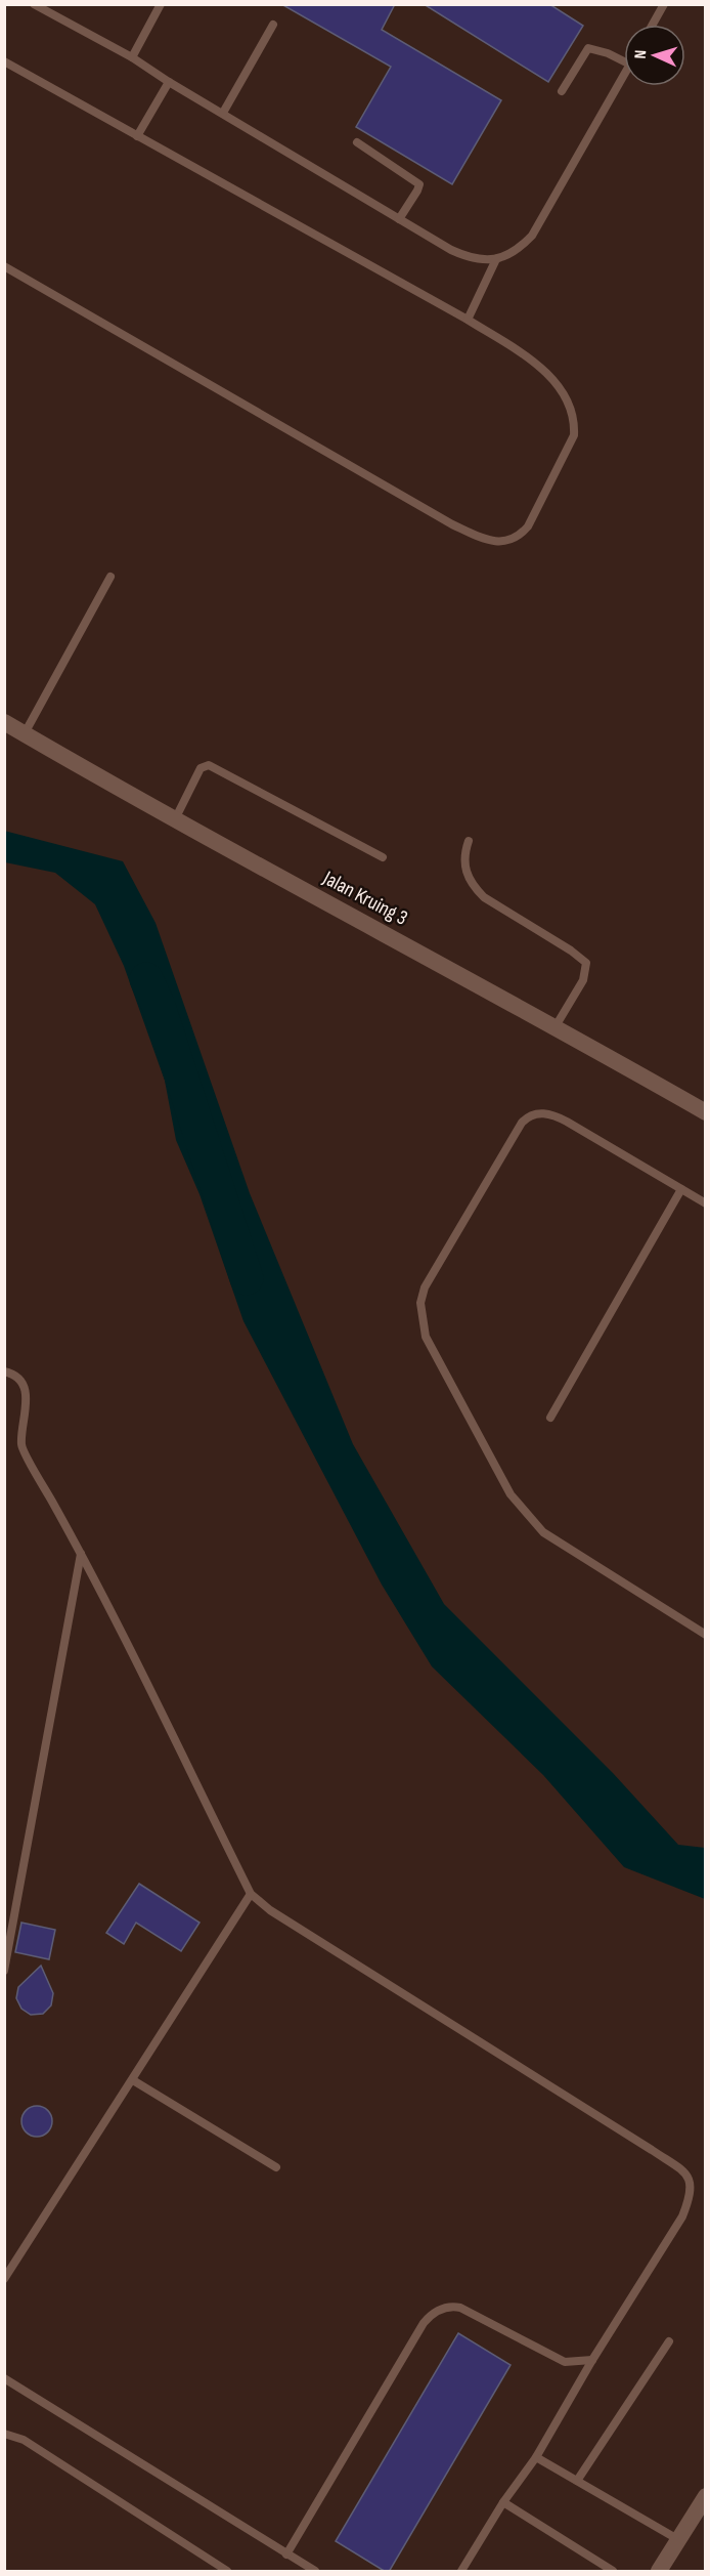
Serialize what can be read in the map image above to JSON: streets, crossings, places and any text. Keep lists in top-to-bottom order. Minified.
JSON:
{"streets":{"street":["Jalan Kruing 3"]},"north":"left"}
